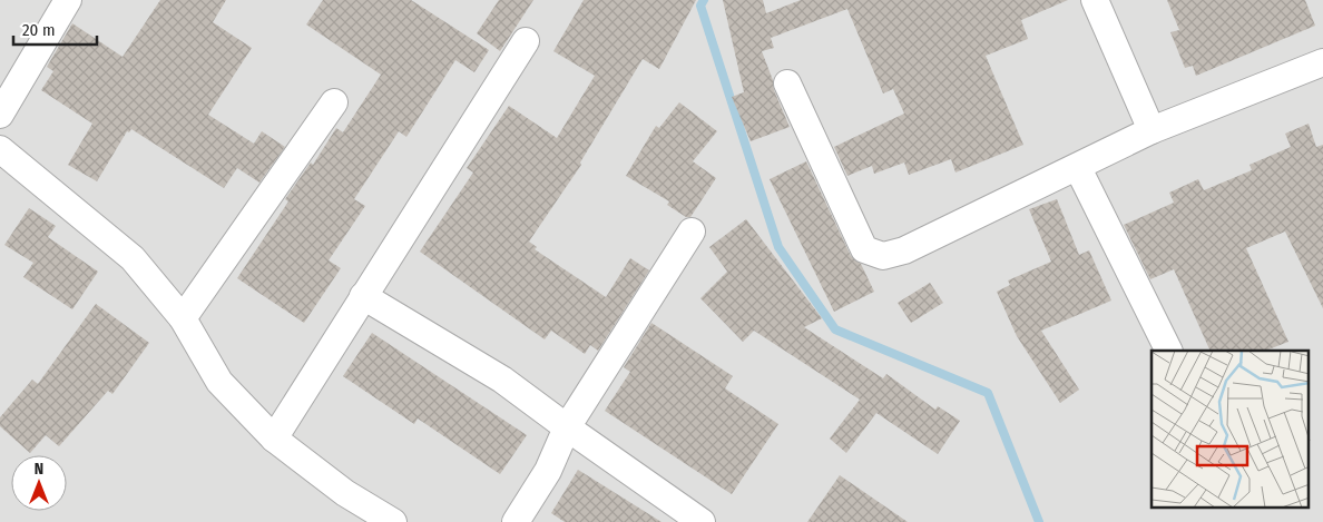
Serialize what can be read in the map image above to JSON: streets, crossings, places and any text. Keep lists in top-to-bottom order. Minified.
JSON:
{"scale_bar":"20 m","north":"top"}
